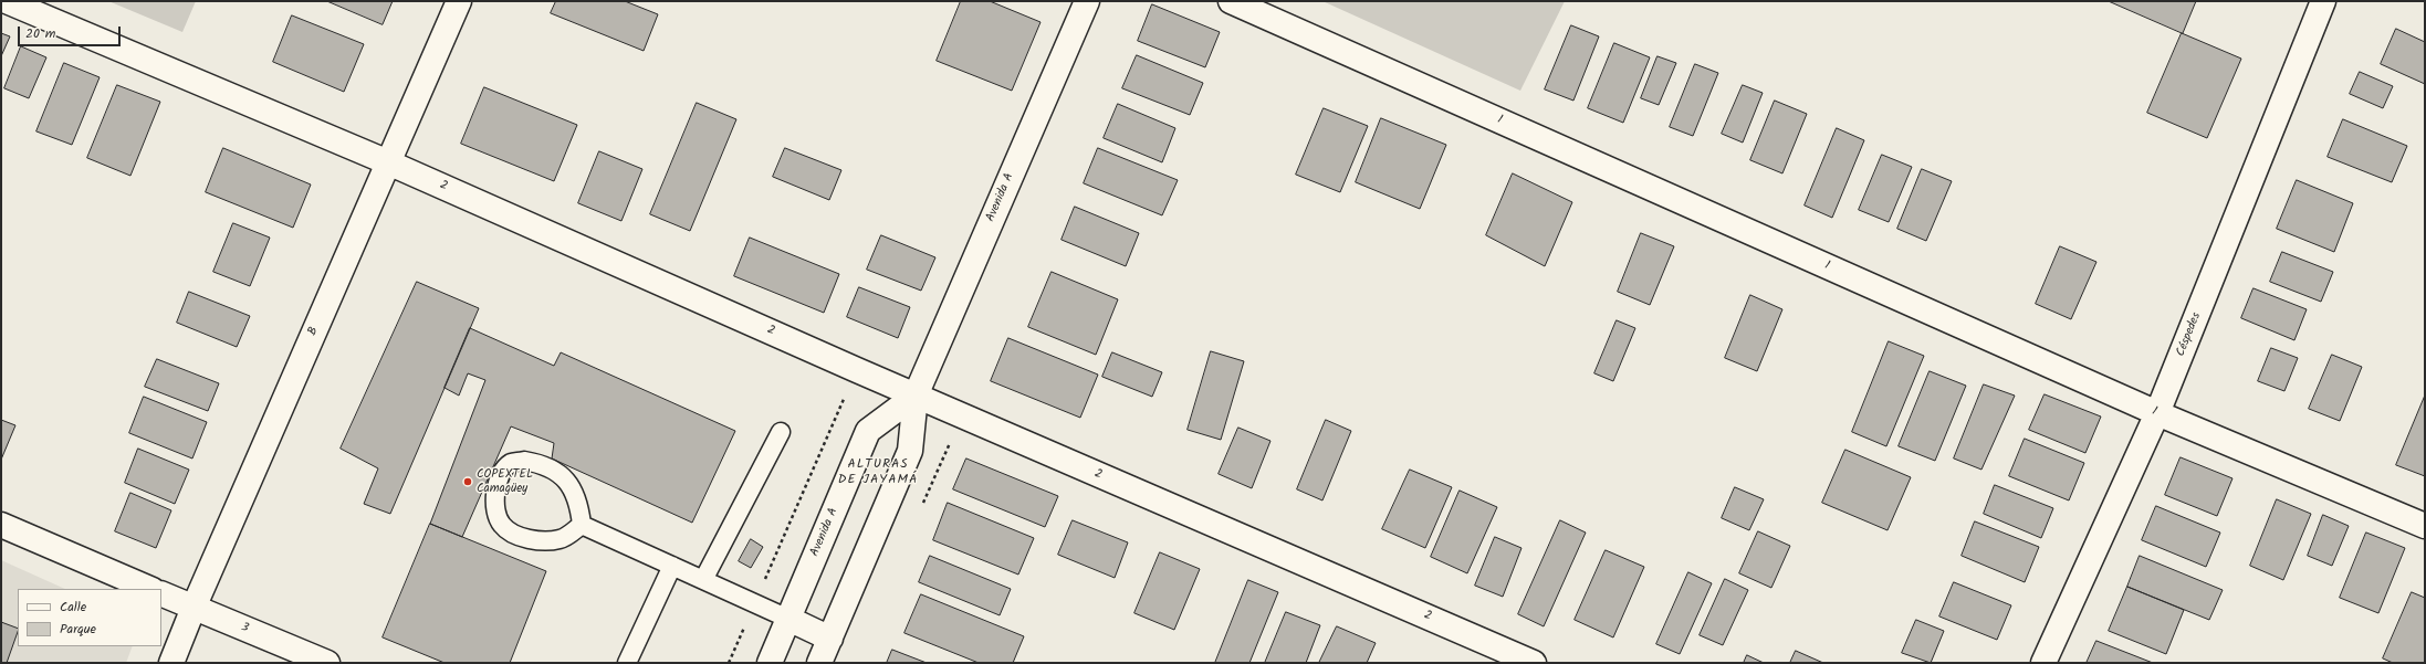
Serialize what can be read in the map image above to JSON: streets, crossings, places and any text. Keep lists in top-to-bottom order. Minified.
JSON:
{"streets":{"street":["1","2","Avenida A","B","Céspedes","3"]},"crossings":[["1","Céspedes"],["2","Avenida A"],["2","B"],["B","3"]],"districts":["ALTURAS DE JAYAMÁ"],"places":["COPEXTEL Camagüey"],"legend":["Calle","Parque"],"scale_bar":"20 m"}
